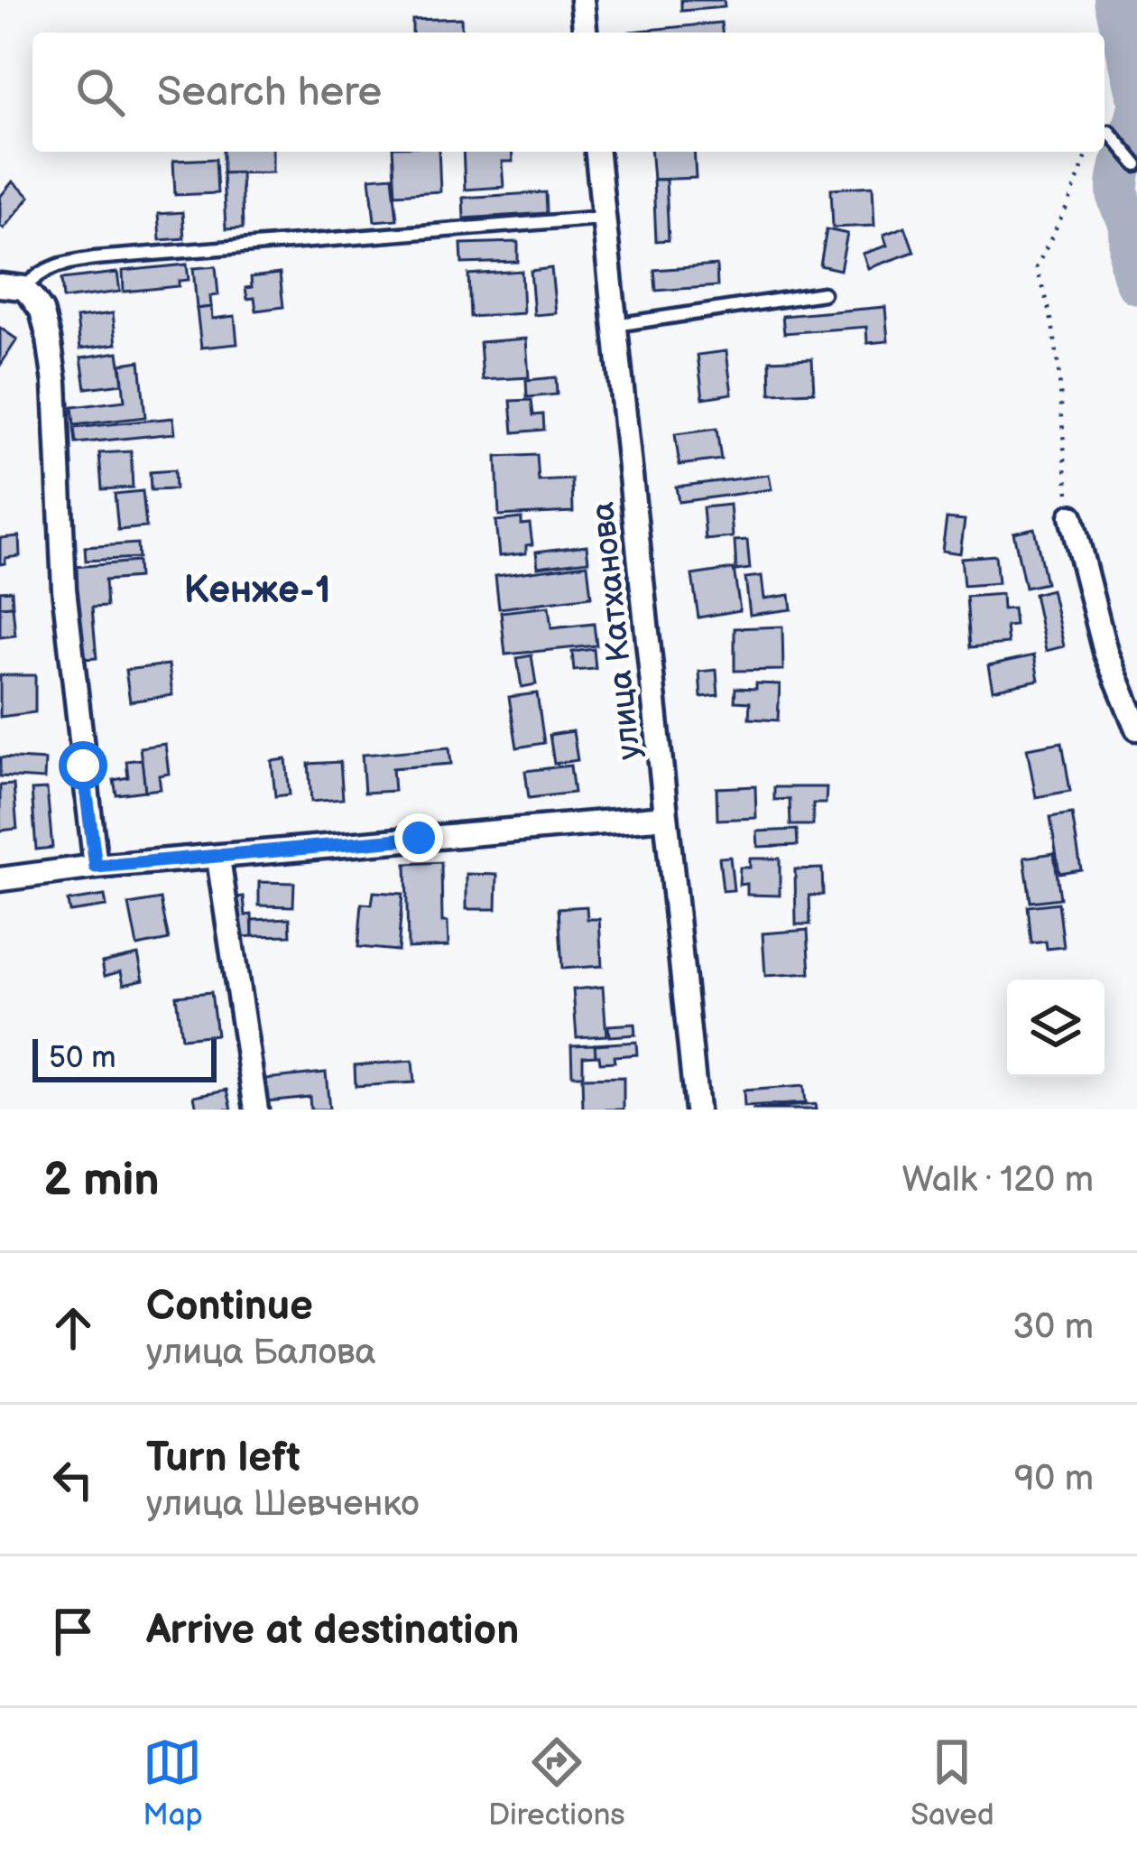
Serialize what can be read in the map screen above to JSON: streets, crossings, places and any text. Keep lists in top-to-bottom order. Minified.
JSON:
{"streets":{"street":["улица Катханова"]},"districts":["Кенже-1"],"scale_bar":"50 m","page":{"search":"Search here","scale":"50 m","heading":["2 min","Walk · 120 m"],"list":[["Continue","улица Балова","30 m"],["Turn left","улица Шевченко","90 m"],"Arrive at destination"],"nav":["Map","Directions","Saved"]}}
